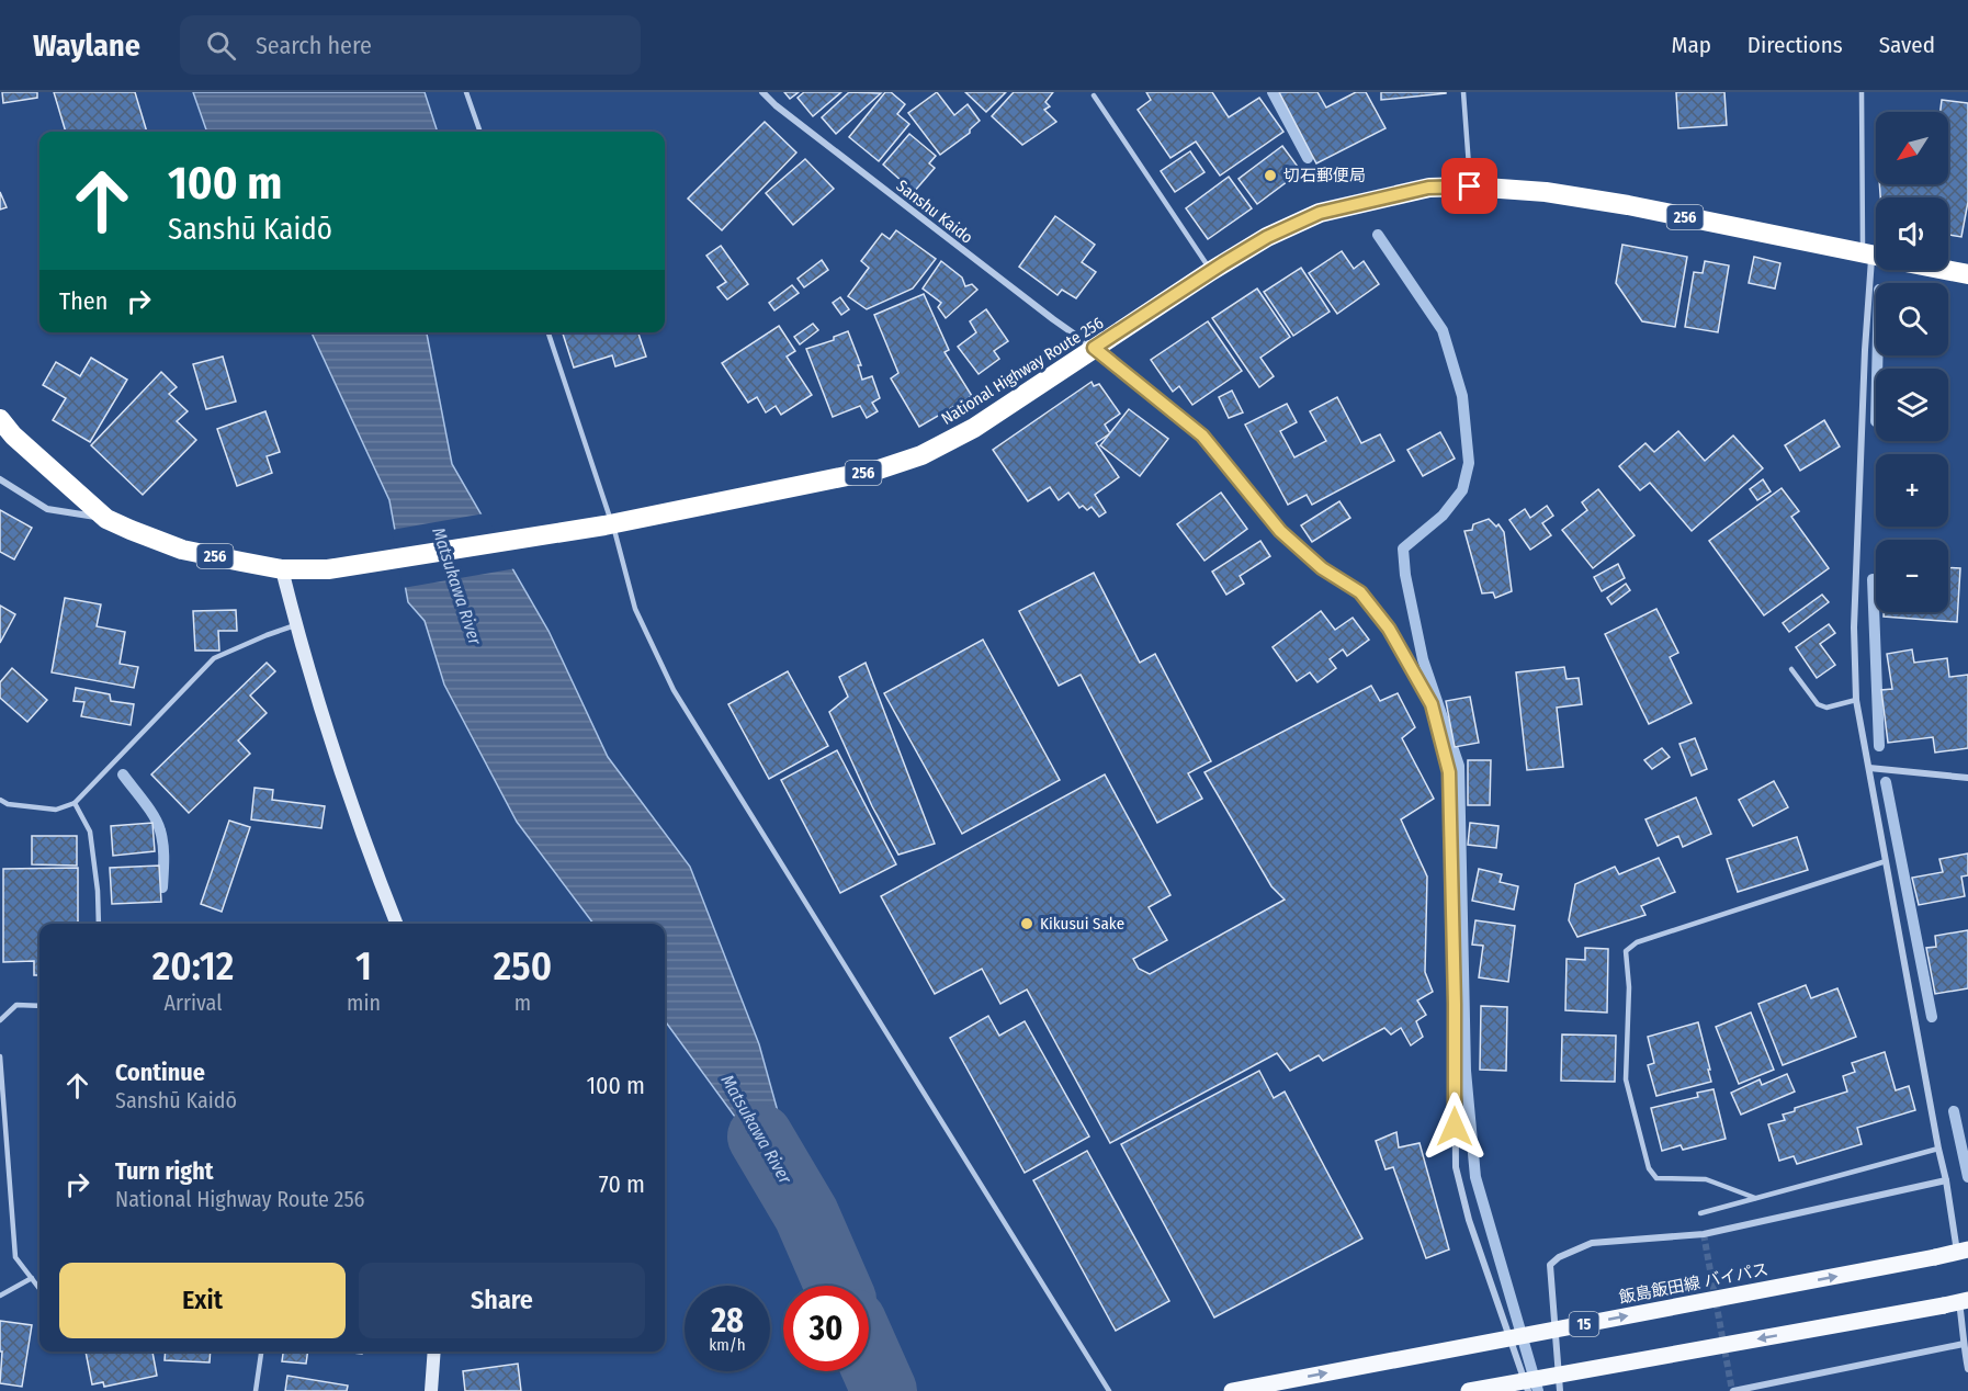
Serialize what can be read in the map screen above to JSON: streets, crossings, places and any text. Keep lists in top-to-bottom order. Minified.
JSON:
{"streets":{"highway":["256","National Highway Route 256"],"main road":["飯島飯田線 バイパス","15"],"street":["Sanshu Kaido"]},"crossings":[["Sanshu Kaido","National Highway Route 256"]],"water":["Matsukawa River"],"places":["切石郵便局","Kikusui Sake"],"north":"bottom left","page":{"header":"Waylane","search":"Search here","nav":["Map","Directions","Saved"],"map_buttons":["+","−"],"turn":["100 m","Sanshū Kaidō"],"then":"Then","eta":["20:12","Arrival","1","min","250","m"],"list":[{"name":"Continue","note":"Sanshū Kaidō","value":"100 m"},{"name":"Turn right","note":"National Highway Route 256","value":"70 m"}],"buttons":["Exit","Share"],"speed":"28 km/h","limit":"30"}}
